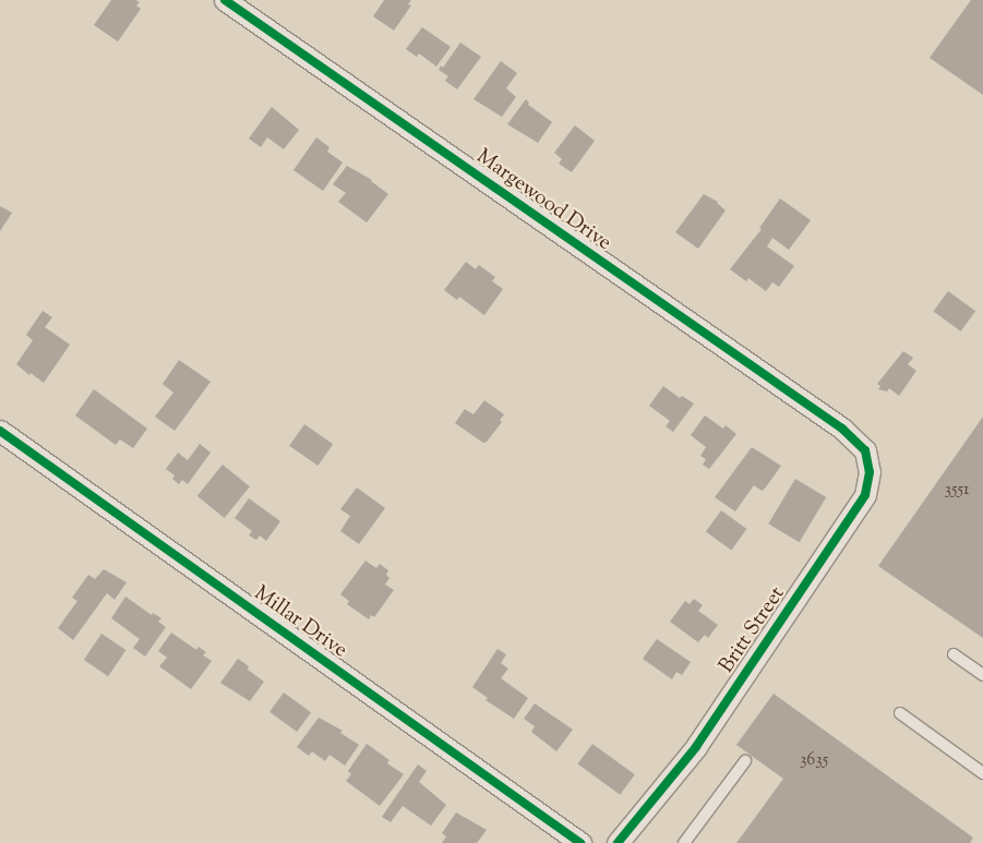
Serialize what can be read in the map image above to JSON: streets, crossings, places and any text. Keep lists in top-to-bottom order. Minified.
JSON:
{"streets":{"street":["Margewood Drive","Millar Drive","Britt Street"]},"crossings":[["Margewood Drive","Britt Street"]],"house_numbers":["3551","3635"]}
